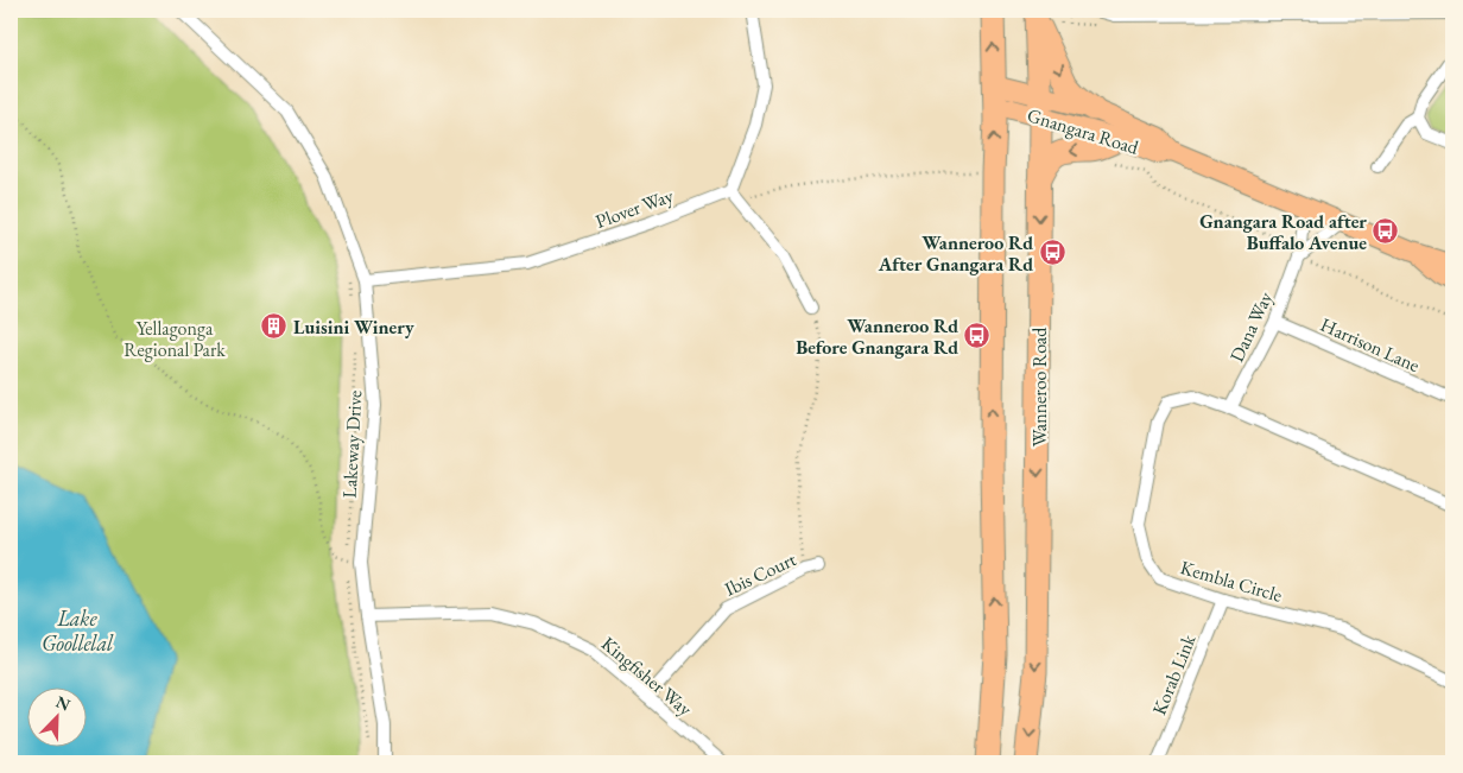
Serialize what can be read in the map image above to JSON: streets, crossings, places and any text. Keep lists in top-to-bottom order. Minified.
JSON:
{"streets":{"highway":["Wanneroo Road"],"main road":["Gnangara Road"],"street":["Plover Way","Dana Way","Harrison Lane","Lakeway Drive","Ibis Court","Kembla Circle","Korab Link","Kingfisher Way"]},"crossings":[["Gnangara Road","Dana Way"],["Gnangara Road","Wanneroo Road"],["Plover Way","Lakeway Drive"],["Dana Way","Harrison Lane"],["Dana Way","Kembla Circle"],["Lakeway Drive","Kingfisher Way"],["Ibis Court","Kingfisher Way"],["Kembla Circle","Korab Link"]],"water":["Lake Goollelal"],"parks":["Yellagonga Regional Park"],"places":{"bus stop":["Gnangara Road after Buffalo Avenue","Wanneroo Rd After Gnangara Rd","Wanneroo Rd Before Gnangara Rd"],"building":["Luisini Winery"]},"north":"top right"}
